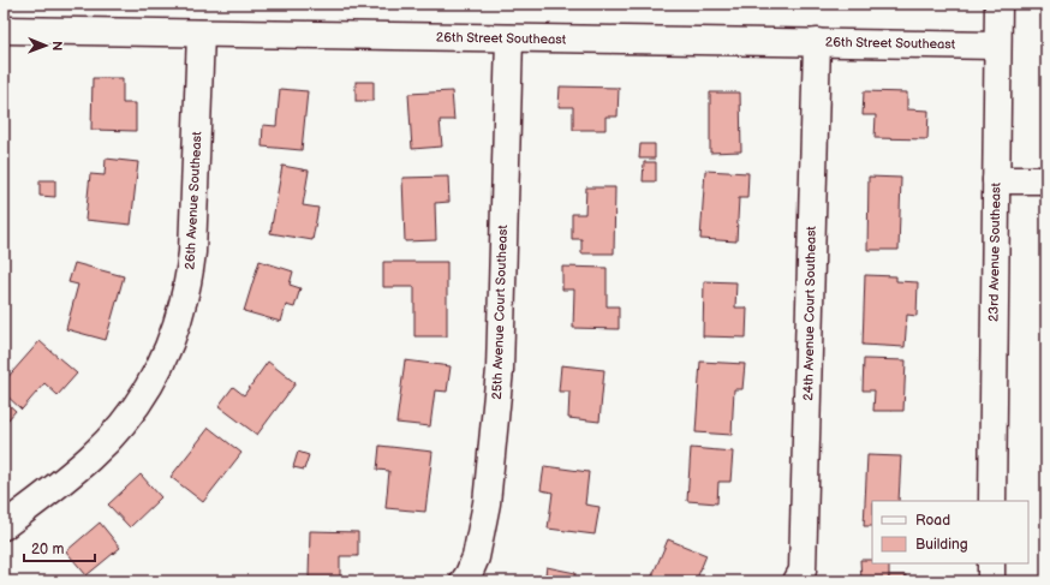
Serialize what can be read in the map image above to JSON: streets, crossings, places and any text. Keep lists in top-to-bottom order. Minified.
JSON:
{"streets":{"street":["26th Street Southeast","26th Avenue Southeast","23rd Avenue Southeast","25th Avenue Court Southeast","24th Avenue Court Southeast"]},"crossings":[["26th Street Southeast","26th Avenue Southeast"],["26th Street Southeast","23rd Avenue Southeast"],["26th Street Southeast","25th Avenue Court Southeast"],["26th Street Southeast","24th Avenue Court Southeast"]],"legend":["Road","Building"],"scale_bar":"20 m","north":"right"}
